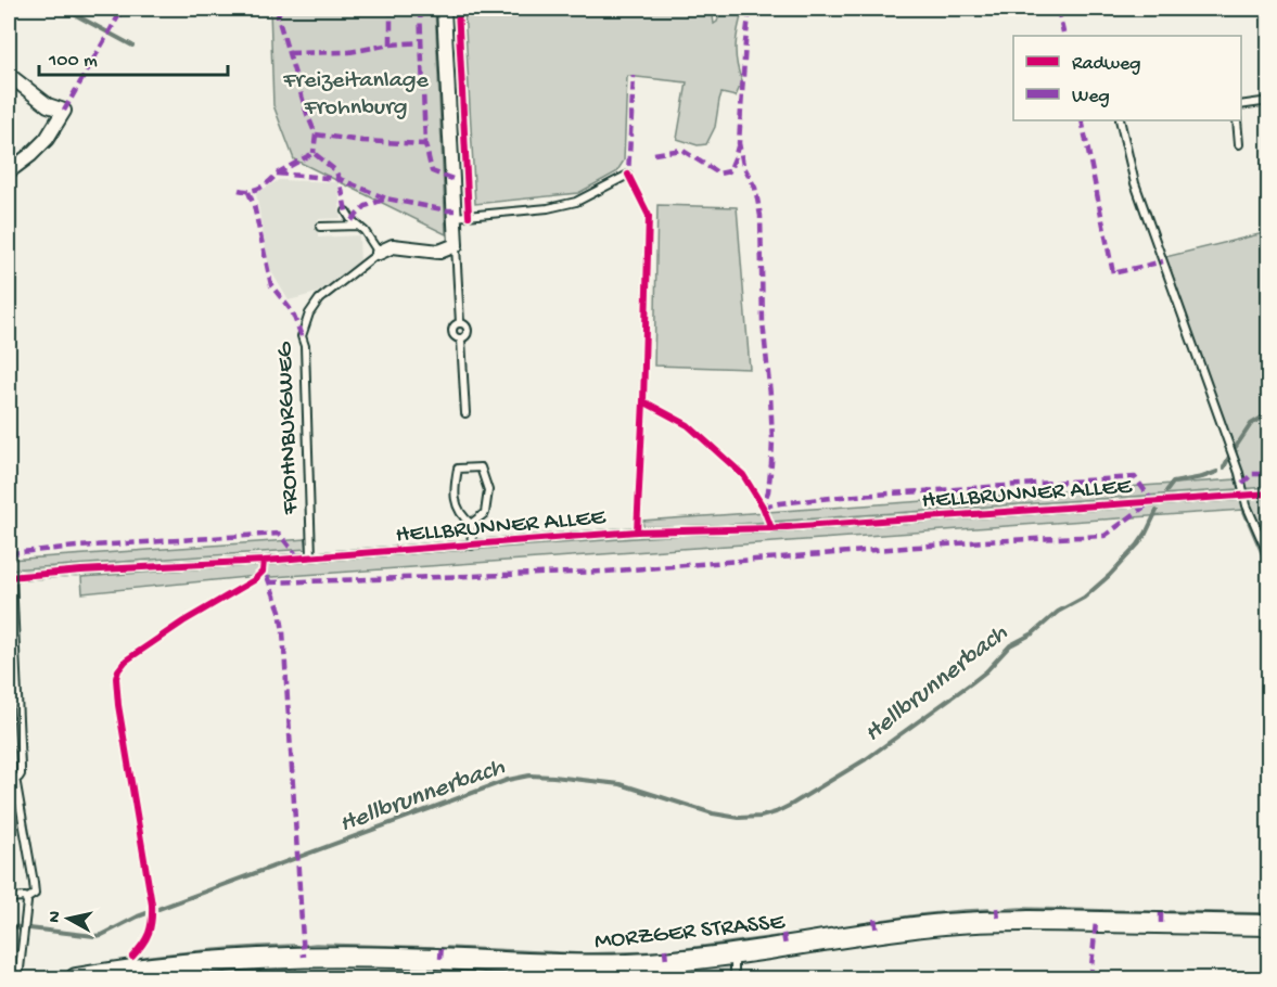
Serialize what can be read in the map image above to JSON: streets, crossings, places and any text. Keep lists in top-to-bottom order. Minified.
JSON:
{"streets":{"street":["FROHNBURGWEG","MORZGER STRASSE"],"lane":["HELLBRUNNER ALLEE"]},"crossings":[["FROHNBURGWEG","HELLBRUNNER ALLEE"]],"water":["Hellbrunnerbach"],"parks":["Freizeitanlage Frohnburg"],"legend":["Radweg","Weg"],"scale_bar":"100 m","north":"left"}
